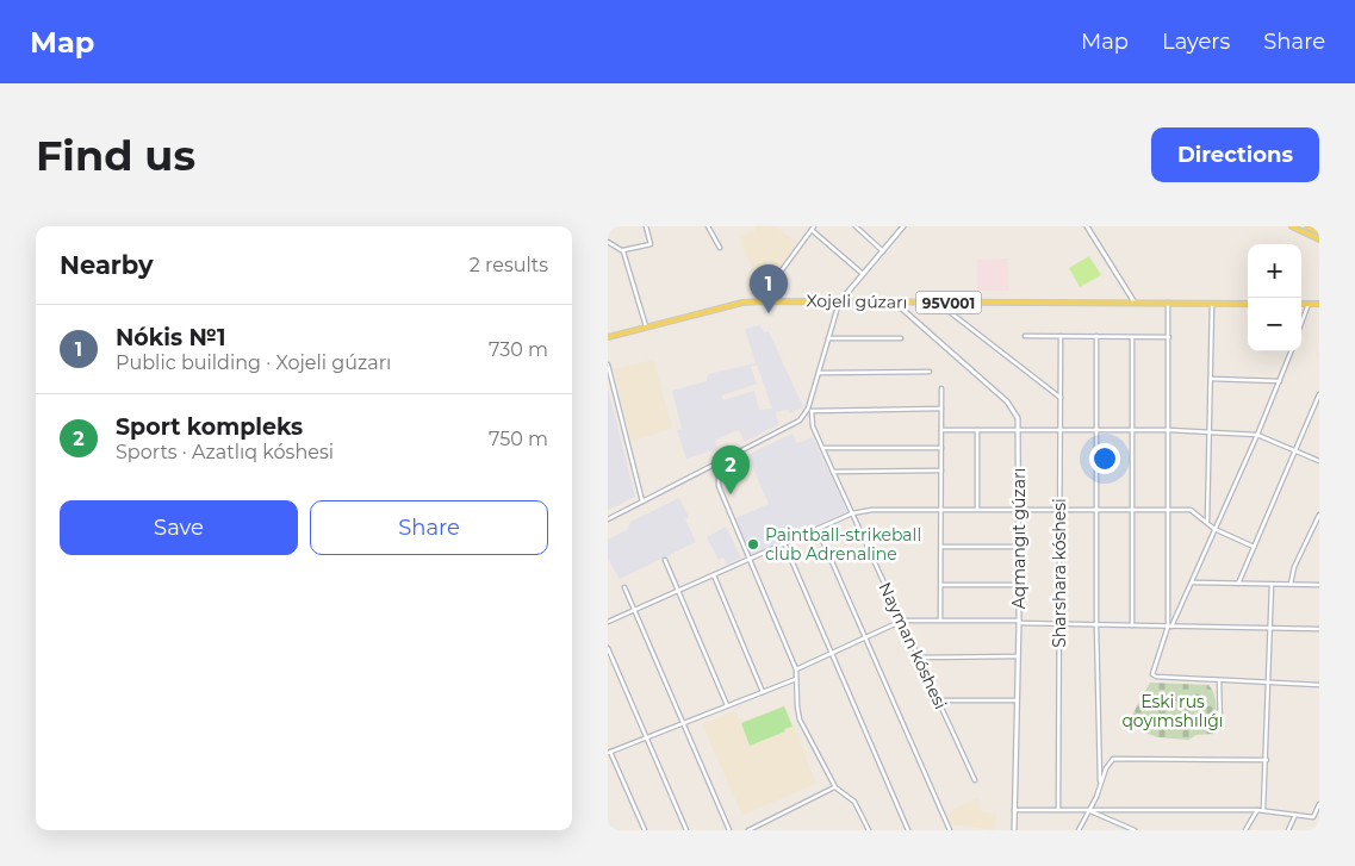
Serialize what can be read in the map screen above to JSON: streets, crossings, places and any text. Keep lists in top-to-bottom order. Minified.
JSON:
{"streets":{"main road":["Xojeli gúzarı","95V001"],"street":["Aqmangıt gúzarı","Sharshara kóshesi","Nayman kóshesi"]},"crossings":[["Xojeli gúzarı","Aqmangıt gúzarı"]],"parks":["Eski rus qoyımshılıǵı"],"places":["Paintball-strikeball club Adrenaline"],"page":{"header":"Map","nav":["Map","Layers","Share"],"buttons":["Directions",["Save","Share"]],"title":"Find us","heading":["Nearby","2 results"],"map_buttons":["+","−"],"pins":["1","2"],"list":[{"mark":"1","name":"Nókis №1","note":"Public building · Xojeli gúzarı","value":"730 m"},{"mark":"2","name":"Sport kompleks","note":"Sports · Azatlıq kóshesi","value":"750 m"}]}}
